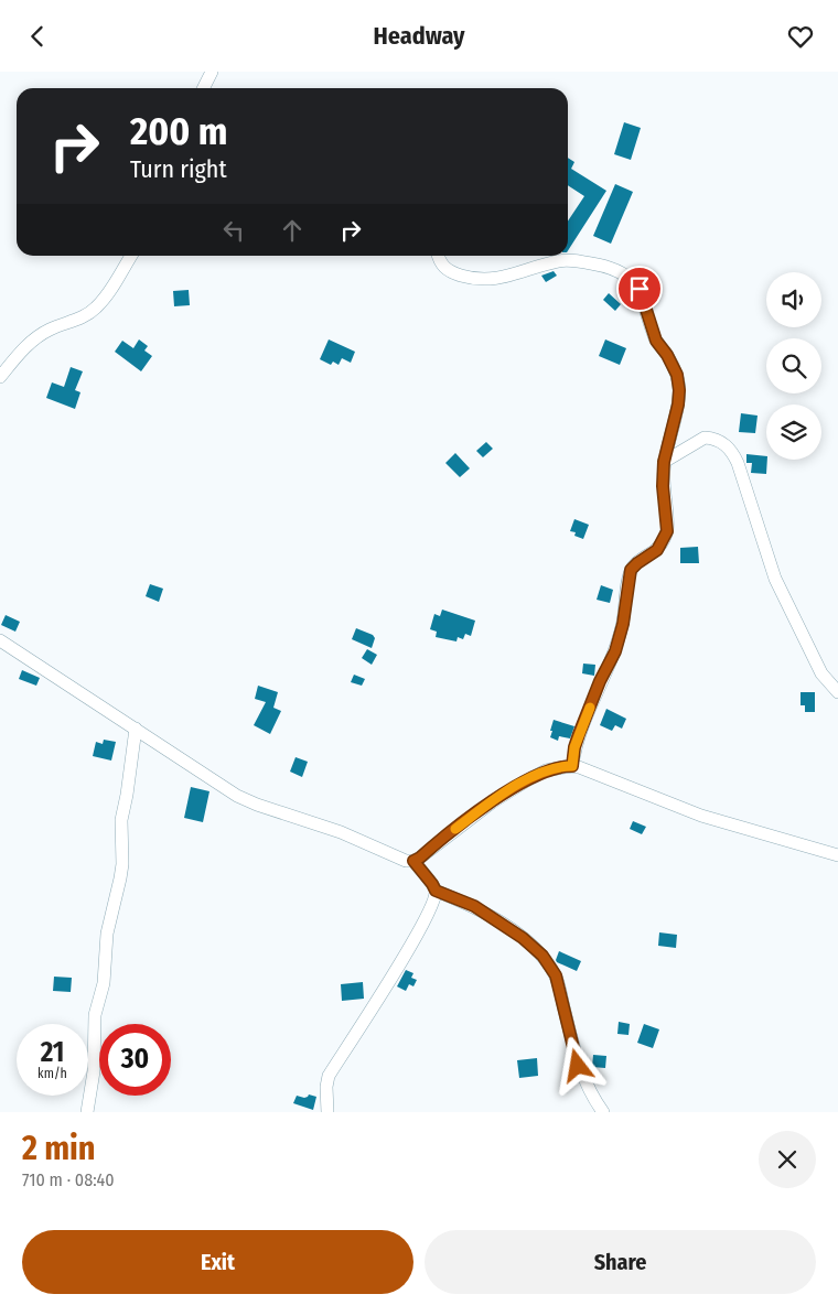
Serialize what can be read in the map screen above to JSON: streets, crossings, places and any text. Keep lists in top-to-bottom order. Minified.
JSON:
{"page":{"header":"Headway","turn":["200 m","Turn right"],"speed":"21 km/h","limit":"30","heading":["2 min","710 m · 08:40"],"buttons":["Exit","Share"]}}
